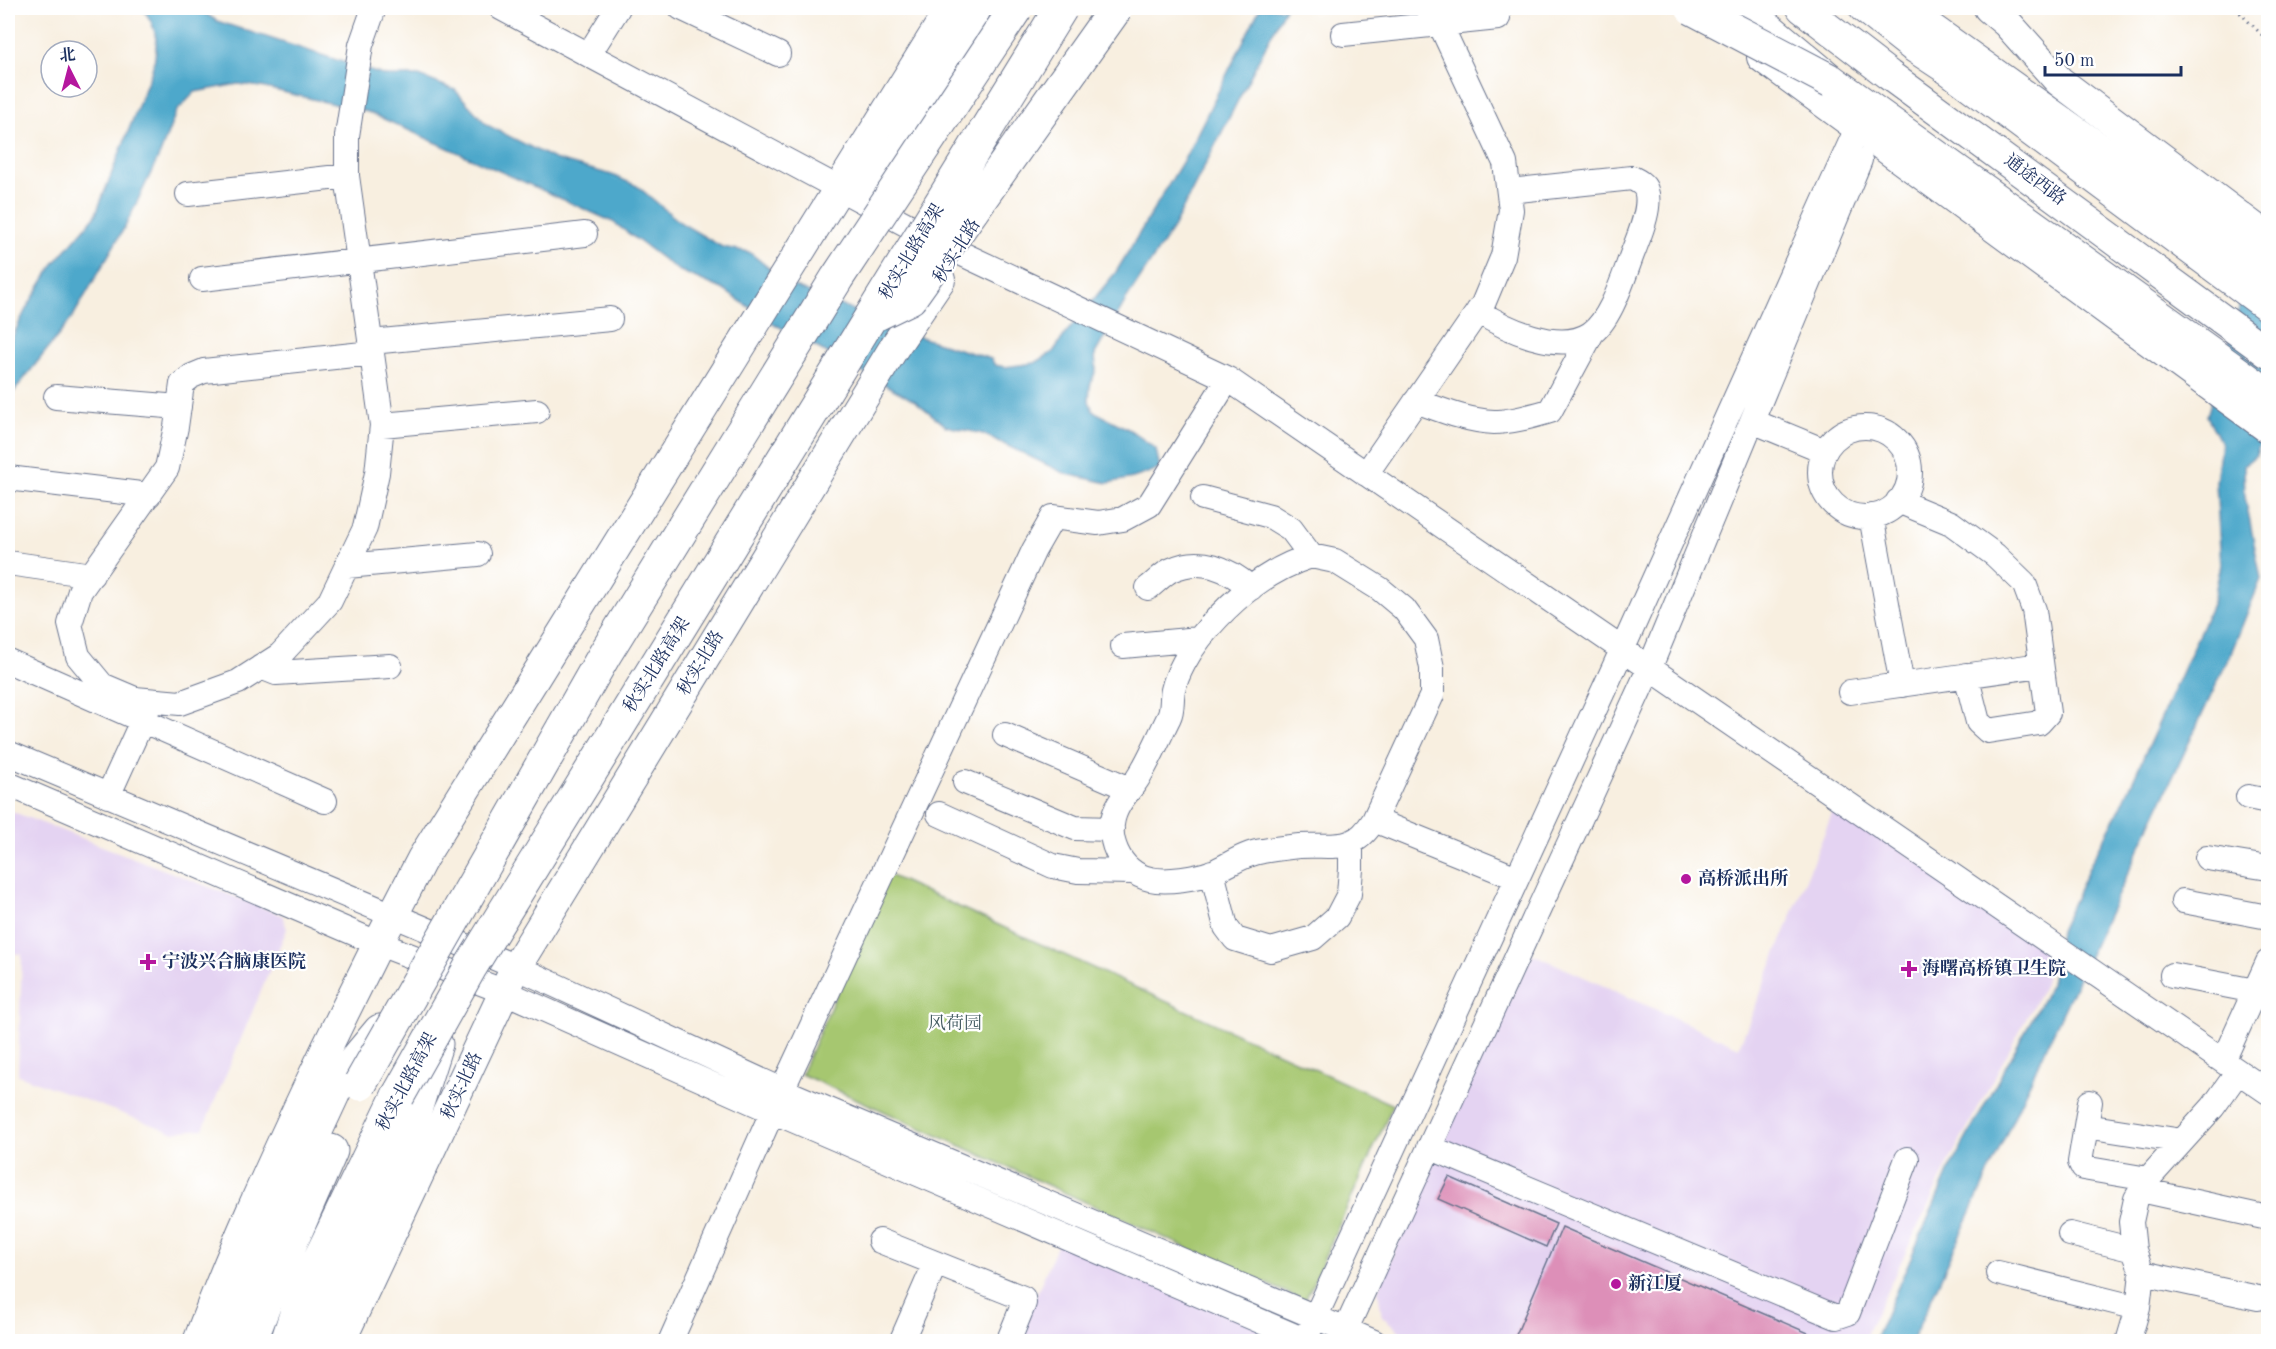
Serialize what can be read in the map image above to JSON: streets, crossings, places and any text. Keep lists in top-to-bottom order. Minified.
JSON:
{"streets":{"highway":["秋实北路高架"],"main road":["通途西路","秋实北路"]},"parks":["风荷园"],"places":{"other":["高桥派出所","新江厦"],"health":["宁波兴合脑康医院","海曙高桥镇卫生院"]},"scale_bar":"50 m","north":"top"}
